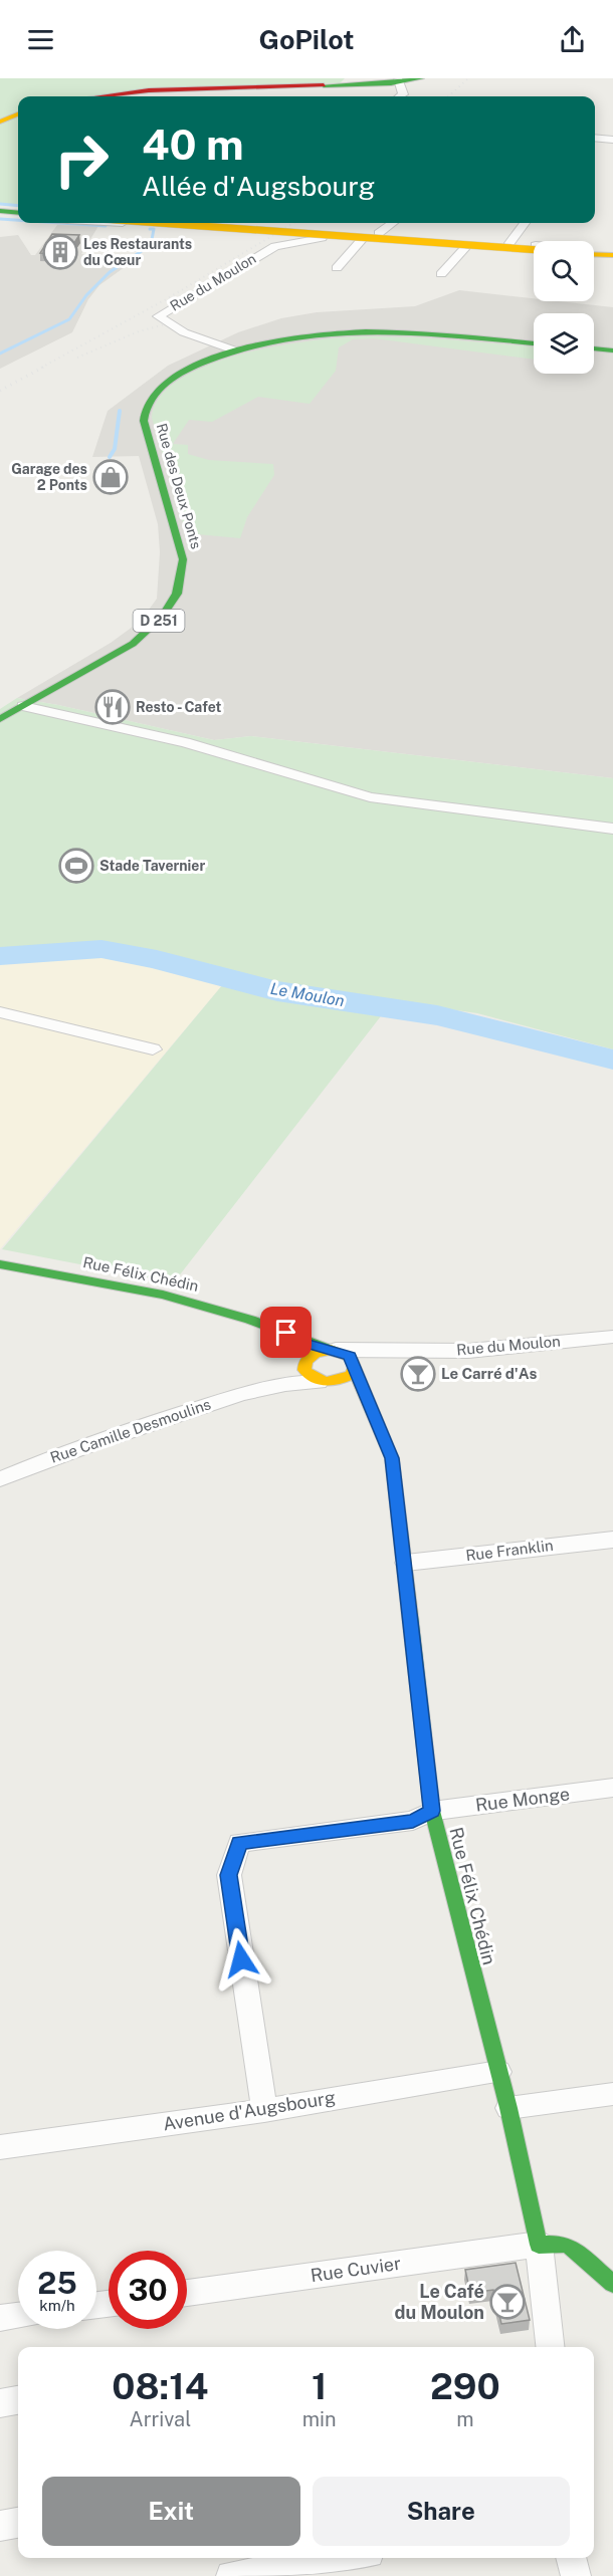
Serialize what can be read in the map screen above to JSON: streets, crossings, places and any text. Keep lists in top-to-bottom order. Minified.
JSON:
{"streets":{"main road":["Rue des Deux Ponts","D 251","Rue Félix Chédin"],"street":["Rue du Moulon","Rue Camille Desmoulins","Rue Franklin","Rue Monge","Avenue d'Augsbourg","Rue Cuvier"]},"crossings":[["Rue du Moulon","Rue des Deux Ponts"],["Rue du Moulon","Rue Félix Chédin"],["Rue du Moulon","Rue Camille Desmoulins"],["Rue Félix Chédin","Rue Camille Desmoulins"],["Rue Félix Chédin","Rue Franklin"],["Rue Félix Chédin","Rue Monge"],["Rue Félix Chédin","Avenue d'Augsbourg"],["Rue Félix Chédin","Rue Cuvier"],["Rue Monge","Avenue d'Augsbourg"]],"water":["Le Moulon"],"places":{"building":["Les Restaurants du Cœur"],"shop":["Garage des 2 Ponts"],"restaurant":["Resto - Cafet"],"sports":["Stade Tavernier"],"bar":["Le Carré d'As","Le Café du Moulon"]},"page":{"header":"GoPilot","turn":["40 m","Allée d'Augsbourg"],"speed":"25 km/h","limit":"30","eta":["08:14","Arrival","1","min","290","m"],"buttons":["Exit","Share"]}}
